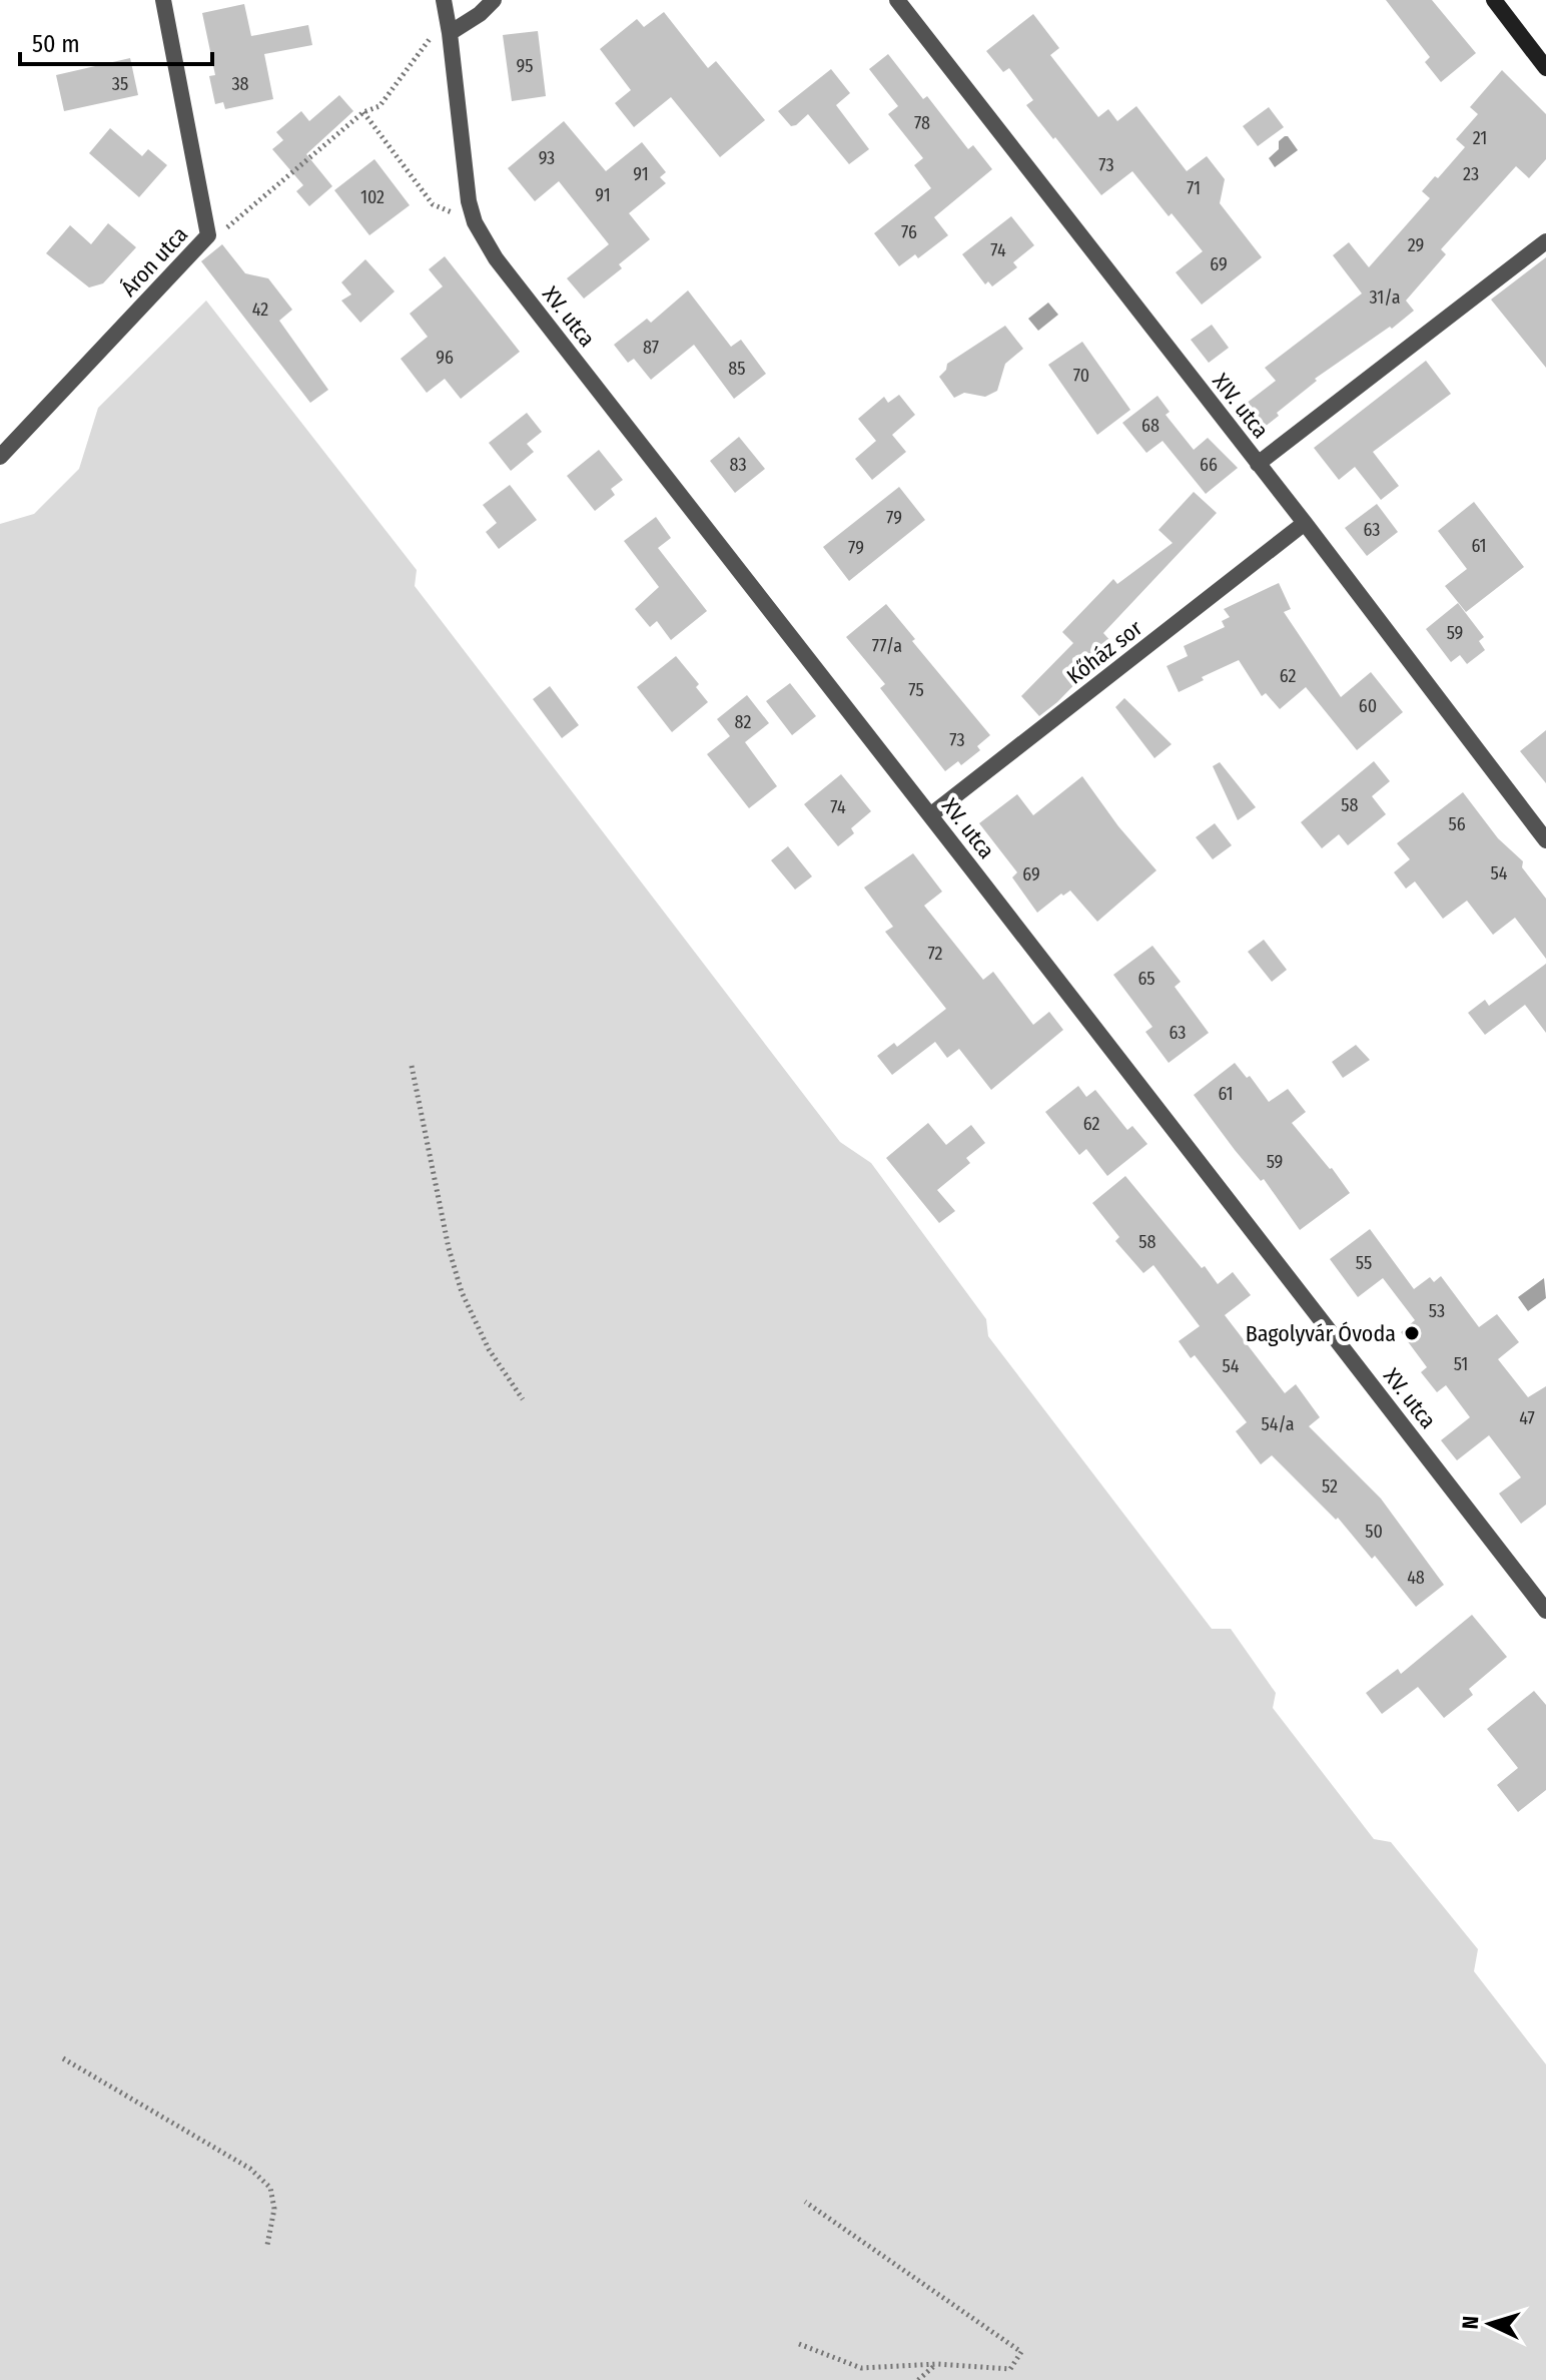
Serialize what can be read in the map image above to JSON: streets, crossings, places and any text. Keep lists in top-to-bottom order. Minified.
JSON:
{"streets":{"street":["Áron utca","XV. utca","XIV. utca","Kőház sor"]},"crossings":[["XV. utca","Kőház sor"],["XIV. utca","Kőház sor"]],"places":["Bagolyvár Óvoda"],"house_numbers":["95","35","38","78","21","93","73","91","23","71","91","102","76","29","74","69","31/a","42","87","96","85","70","68","83","66","79","63","61","79","59","77/a","62","75","60","82","73","58","74","56","54","69","72","65","63","61","62","59","58","55","53","51","54","47","54/a","52","50","48"],"scale_bar":"50 m","north":"left"}
